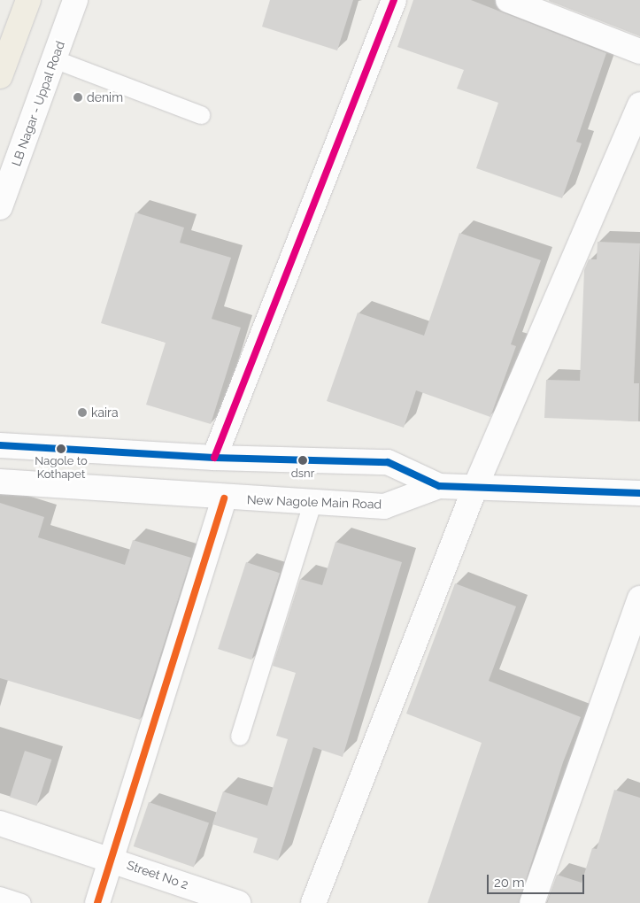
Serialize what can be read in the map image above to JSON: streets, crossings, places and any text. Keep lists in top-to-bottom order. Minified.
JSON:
{"streets":{"street":["LB Nagar - Uppal Road","New Nagole Main Road","Street No 2"]},"places":["denim","kaira","Nagole to Kothapet","dsnr"],"scale_bar":"20 m"}
